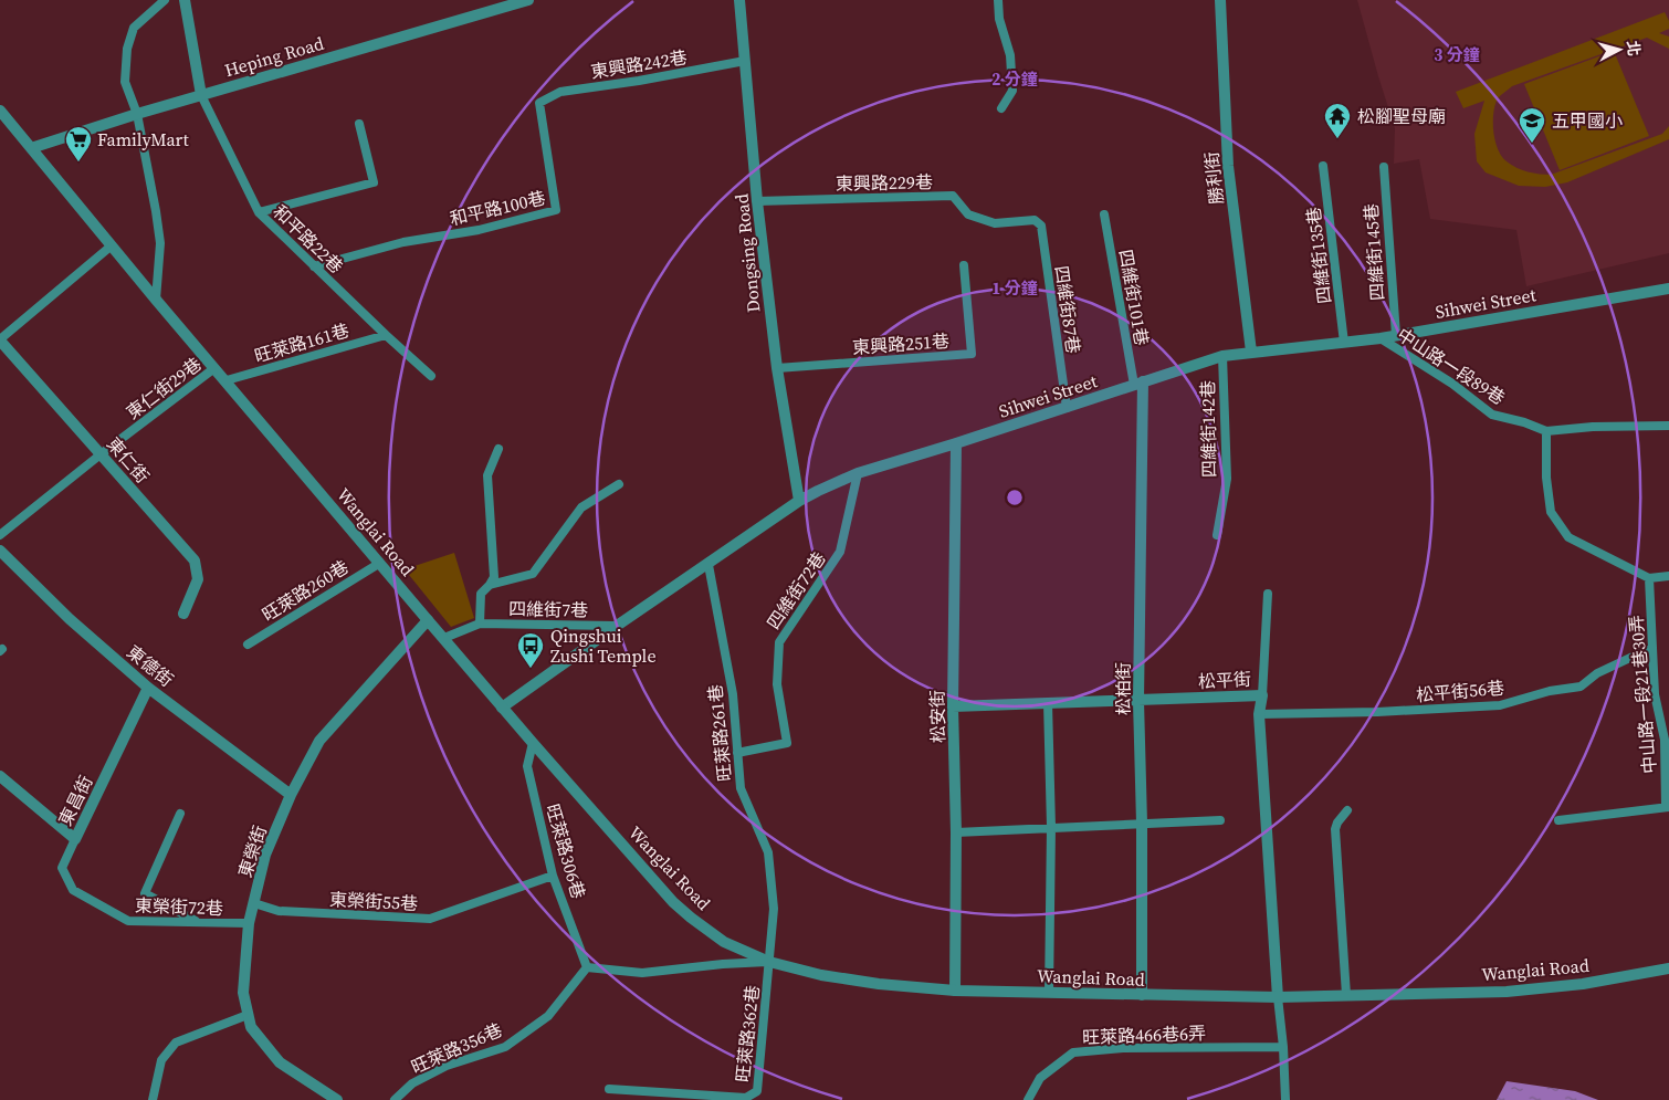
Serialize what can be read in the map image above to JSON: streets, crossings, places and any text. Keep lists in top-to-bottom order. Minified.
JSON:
{"streets":{"street":["Heping Road","勝利街","Dongsing Road","Sihwei Street","東仁街","Wanglai Road","東德街","松平街","松柏街","松安街","東昌街","東榮街"],"lane":["東興路242巷","東興路229巷","和平路100巷","和平路22巷","四維街145巷","四維街135巷","四維街101巷","四維街87巷","旺萊路161巷","東興路251巷","中山路一段89巷","東仁街29巷","四維街142巷","旺萊路260巷","四維街72巷","四維街7巷","松平街56巷","中山路一段21巷30弄","旺萊路261巷","旺萊路306巷","東榮街55巷","東榮街72巷","旺萊路362巷","旺萊路466巷6弄","旺萊路356巷"]},"crossings":[["Heping Road","和平路22巷"],["Heping Road","Wanglai Road"],["東興路242巷","和平路100巷"],["東興路242巷","Dongsing Road"],["勝利街","Sihwei Street"],["東興路229巷","Dongsing Road"],["東興路229巷","四維街87巷"],["和平路100巷","和平路22巷"],["和平路22巷","旺萊路161巷"],["四維街145巷","Sihwei Street"],["Dongsing Road","Sihwei Street"],["Dongsing Road","東興路251巷"],["四維街135巷","Sihwei Street"],["四維街101巷","Sihwei Street"],["四維街101巷","松柏街"],["Sihwei Street","四維街87巷"],["Sihwei Street","中山路一段89巷"],["Sihwei Street","四維街142巷"],["Sihwei Street","Wanglai Road"],["Sihwei Street","四維街72巷"],["Sihwei Street","四維街7巷"],["Sihwei Street","松柏街"],["Sihwei Street","松安街"],["Sihwei Street","旺萊路261巷"],["旺萊路161巷","Wanglai Road"],["東仁街29巷","東仁街"],["東仁街29巷","Wanglai Road"],["Wanglai Road","旺萊路260巷"],["Wanglai Road","松平街"],["Wanglai Road","松柏街"],["Wanglai Road","松安街"],["Wanglai Road","旺萊路261巷"],["Wanglai Road","東榮街"],["Wanglai Road","旺萊路306巷"],["Wanglai Road","旺萊路362巷"],["四維街72巷","旺萊路261巷"],["東德街","東昌街"],["東德街","東榮街"],["松平街","松柏街"],["松平街","松平街56巷"],["松平街","松安街"],["松平街56巷","中山路一段21巷30弄"],["旺萊路261巷","旺萊路362巷"],["東昌街","東榮街72巷"],["東榮街","東榮街55巷"],["東榮街","東榮街72巷"],["旺萊路306巷","東榮街55巷"],["旺萊路306巷","旺萊路356巷"]],"places":{"temple":["松腳聖母廟"],"school or university":["五甲國小"],"supermarket":["FamilyMart"],"bus stop":["Qingshui Zushi Temple"]},"north":"right","rings":["3 分鐘","2 分鐘","1 分鐘"]}
